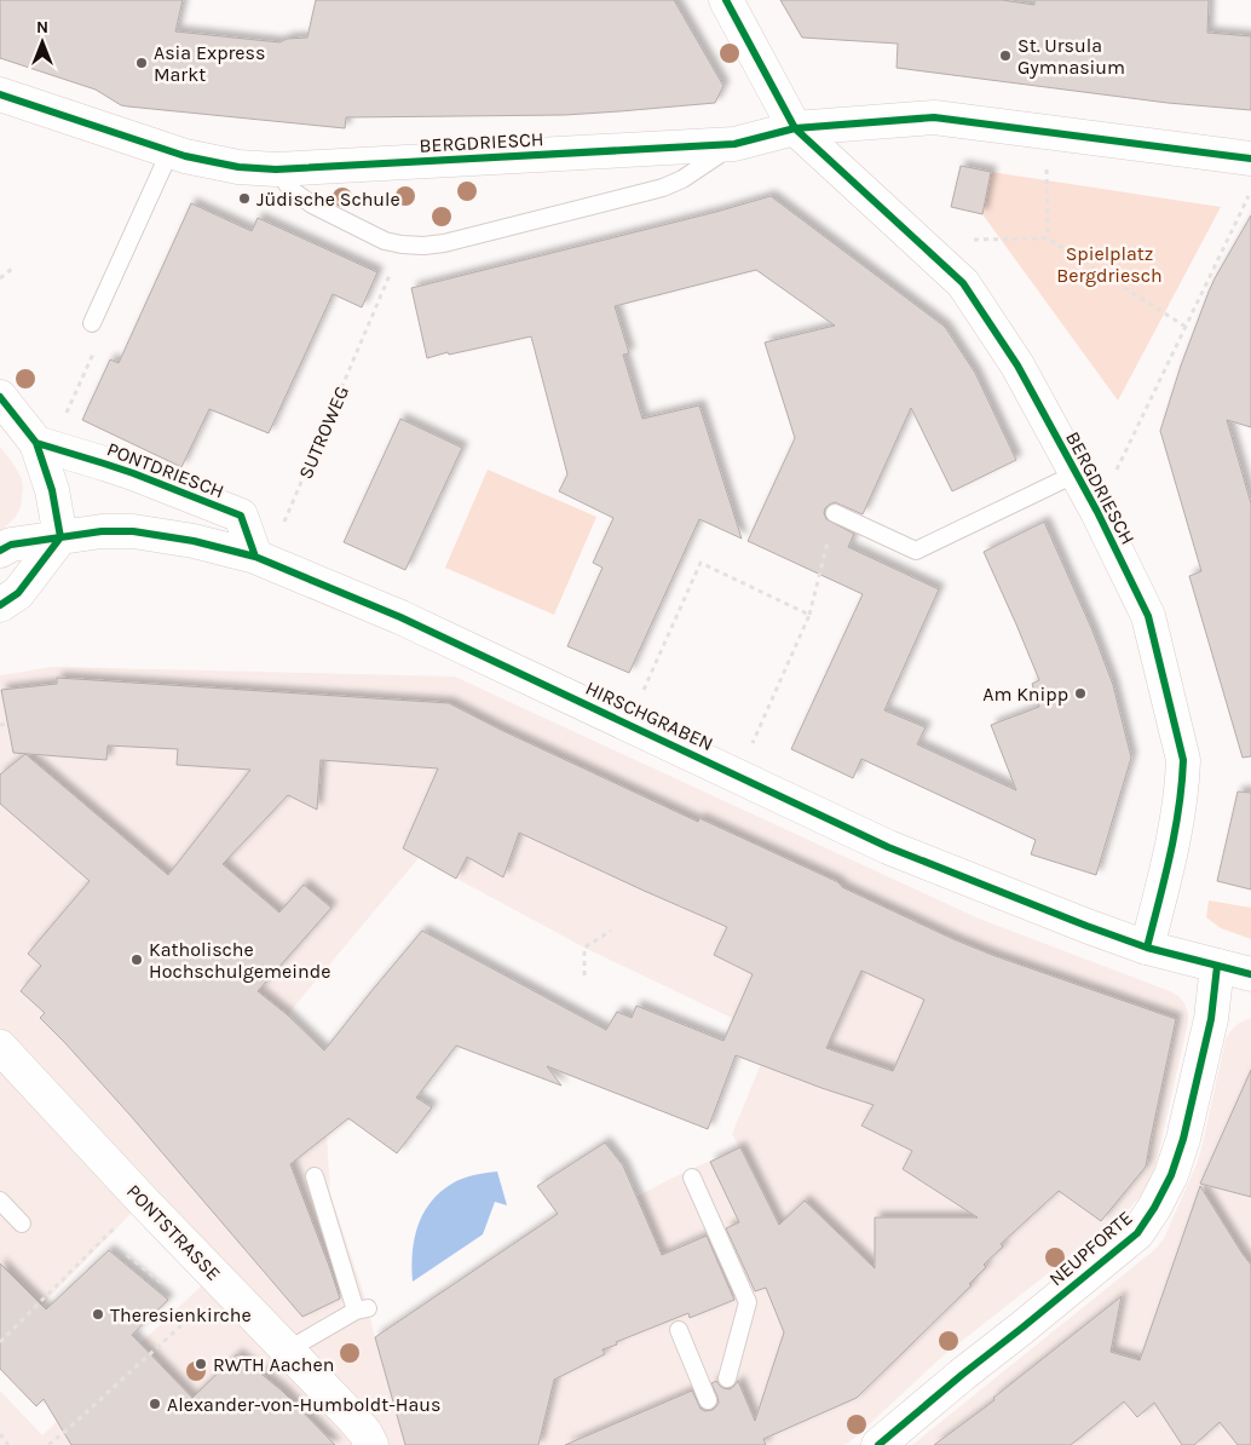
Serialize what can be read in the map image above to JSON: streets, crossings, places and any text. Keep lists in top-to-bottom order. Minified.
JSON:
{"streets":{"street":["BERGDRIESCH","PONTDRIESCH","HIRSCHGRABEN","PONTSTRASSE","NEUPFORTE"],"path":["SUTROWEG"]},"crossings":[["BERGDRIESCH","HIRSCHGRABEN"],["SUTROWEG","PONTDRIESCH"],["SUTROWEG","HIRSCHGRABEN"],["PONTDRIESCH","HIRSCHGRABEN"],["HIRSCHGRABEN","NEUPFORTE"]],"parks":["Spielplatz Bergdriesch"],"places":["St. Ursula Gymnasium","Asia Express Markt","Jüdische Schule","Am Knipp","Katholische Hochschulgemeinde","Theresienkirche","RWTH Aachen","Alexander-von-Humboldt-Haus"],"north":"top"}
